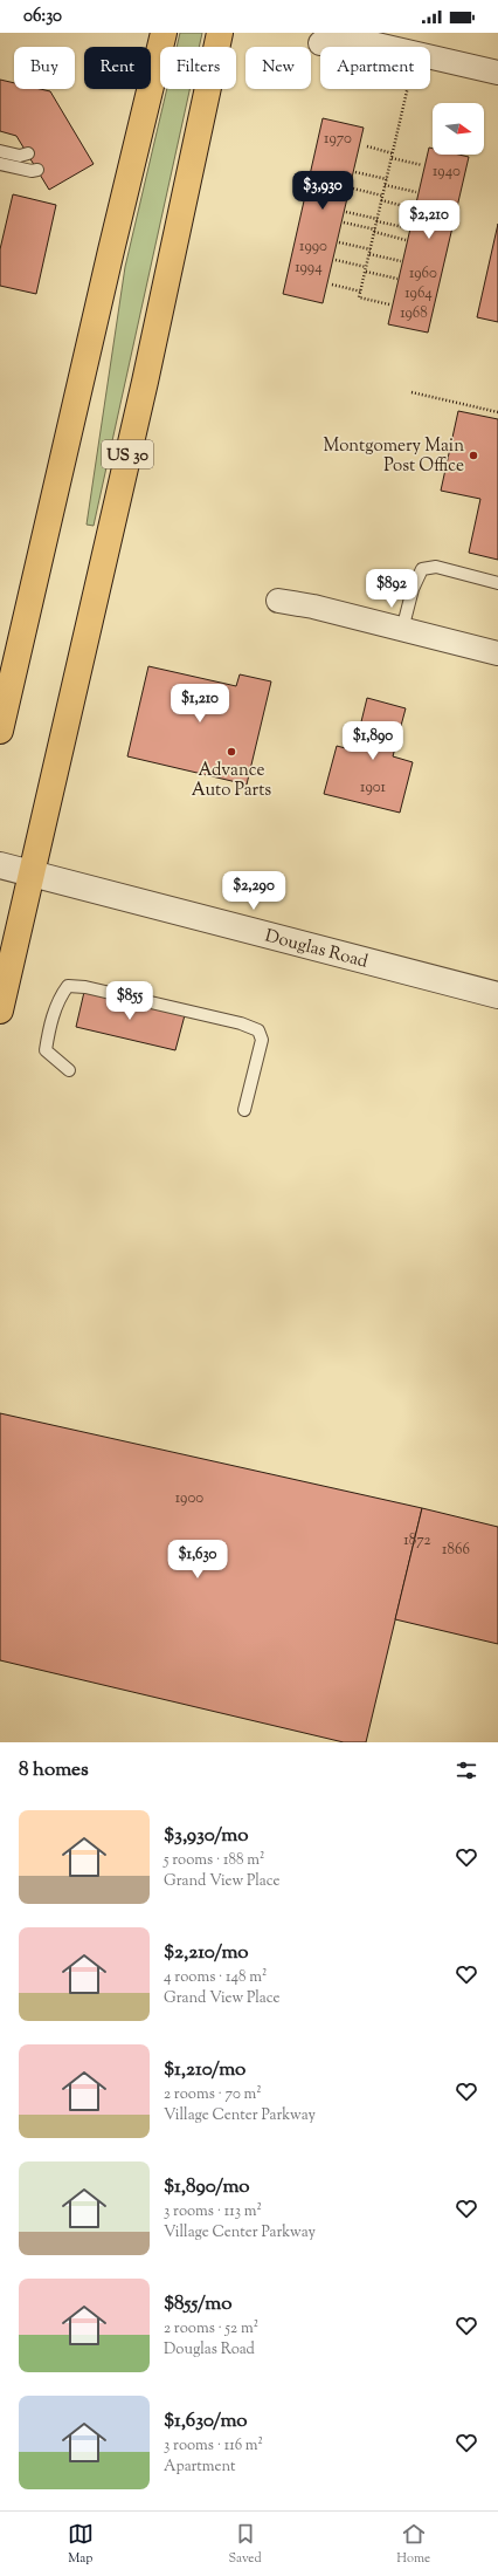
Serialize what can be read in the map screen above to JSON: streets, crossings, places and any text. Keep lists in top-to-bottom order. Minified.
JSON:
{"streets":{"main road":["US 30"],"street":["Douglas Road"]},"crossings":[["US 30","Douglas Road"]],"places":["Montgomery Main Post Office","Advance Auto Parts"],"house_numbers":["1970","1940","1990","1994","1960","1964","1968","1901","1900","1872","1866"],"north":"right","page":{"status":"06:30","chip":["Buy","Rent","Filters","New","Apartment"],"price":["$3,930","$2,210","$892","$1,210","$1,890","$2,290","$855","$1,630"],"heading":"8 homes","list":[{"name":"$3,930/mo","note":"5 rooms · 188 m² · Grand View Place"},{"name":"$2,210/mo","note":"4 rooms · 148 m² · Grand View Place"},{"name":"$1,210/mo","note":"2 rooms · 70 m² · Village Center Parkway"},{"name":"$1,890/mo","note":"3 rooms · 113 m² · Village Center Parkway"},{"name":"$855/mo","note":"2 rooms · 52 m² · Douglas Road"},{"name":"$1,630/mo","note":"3 rooms · 116 m² · Apartment"}],"tabs":["Map","Saved","Home"]}}
